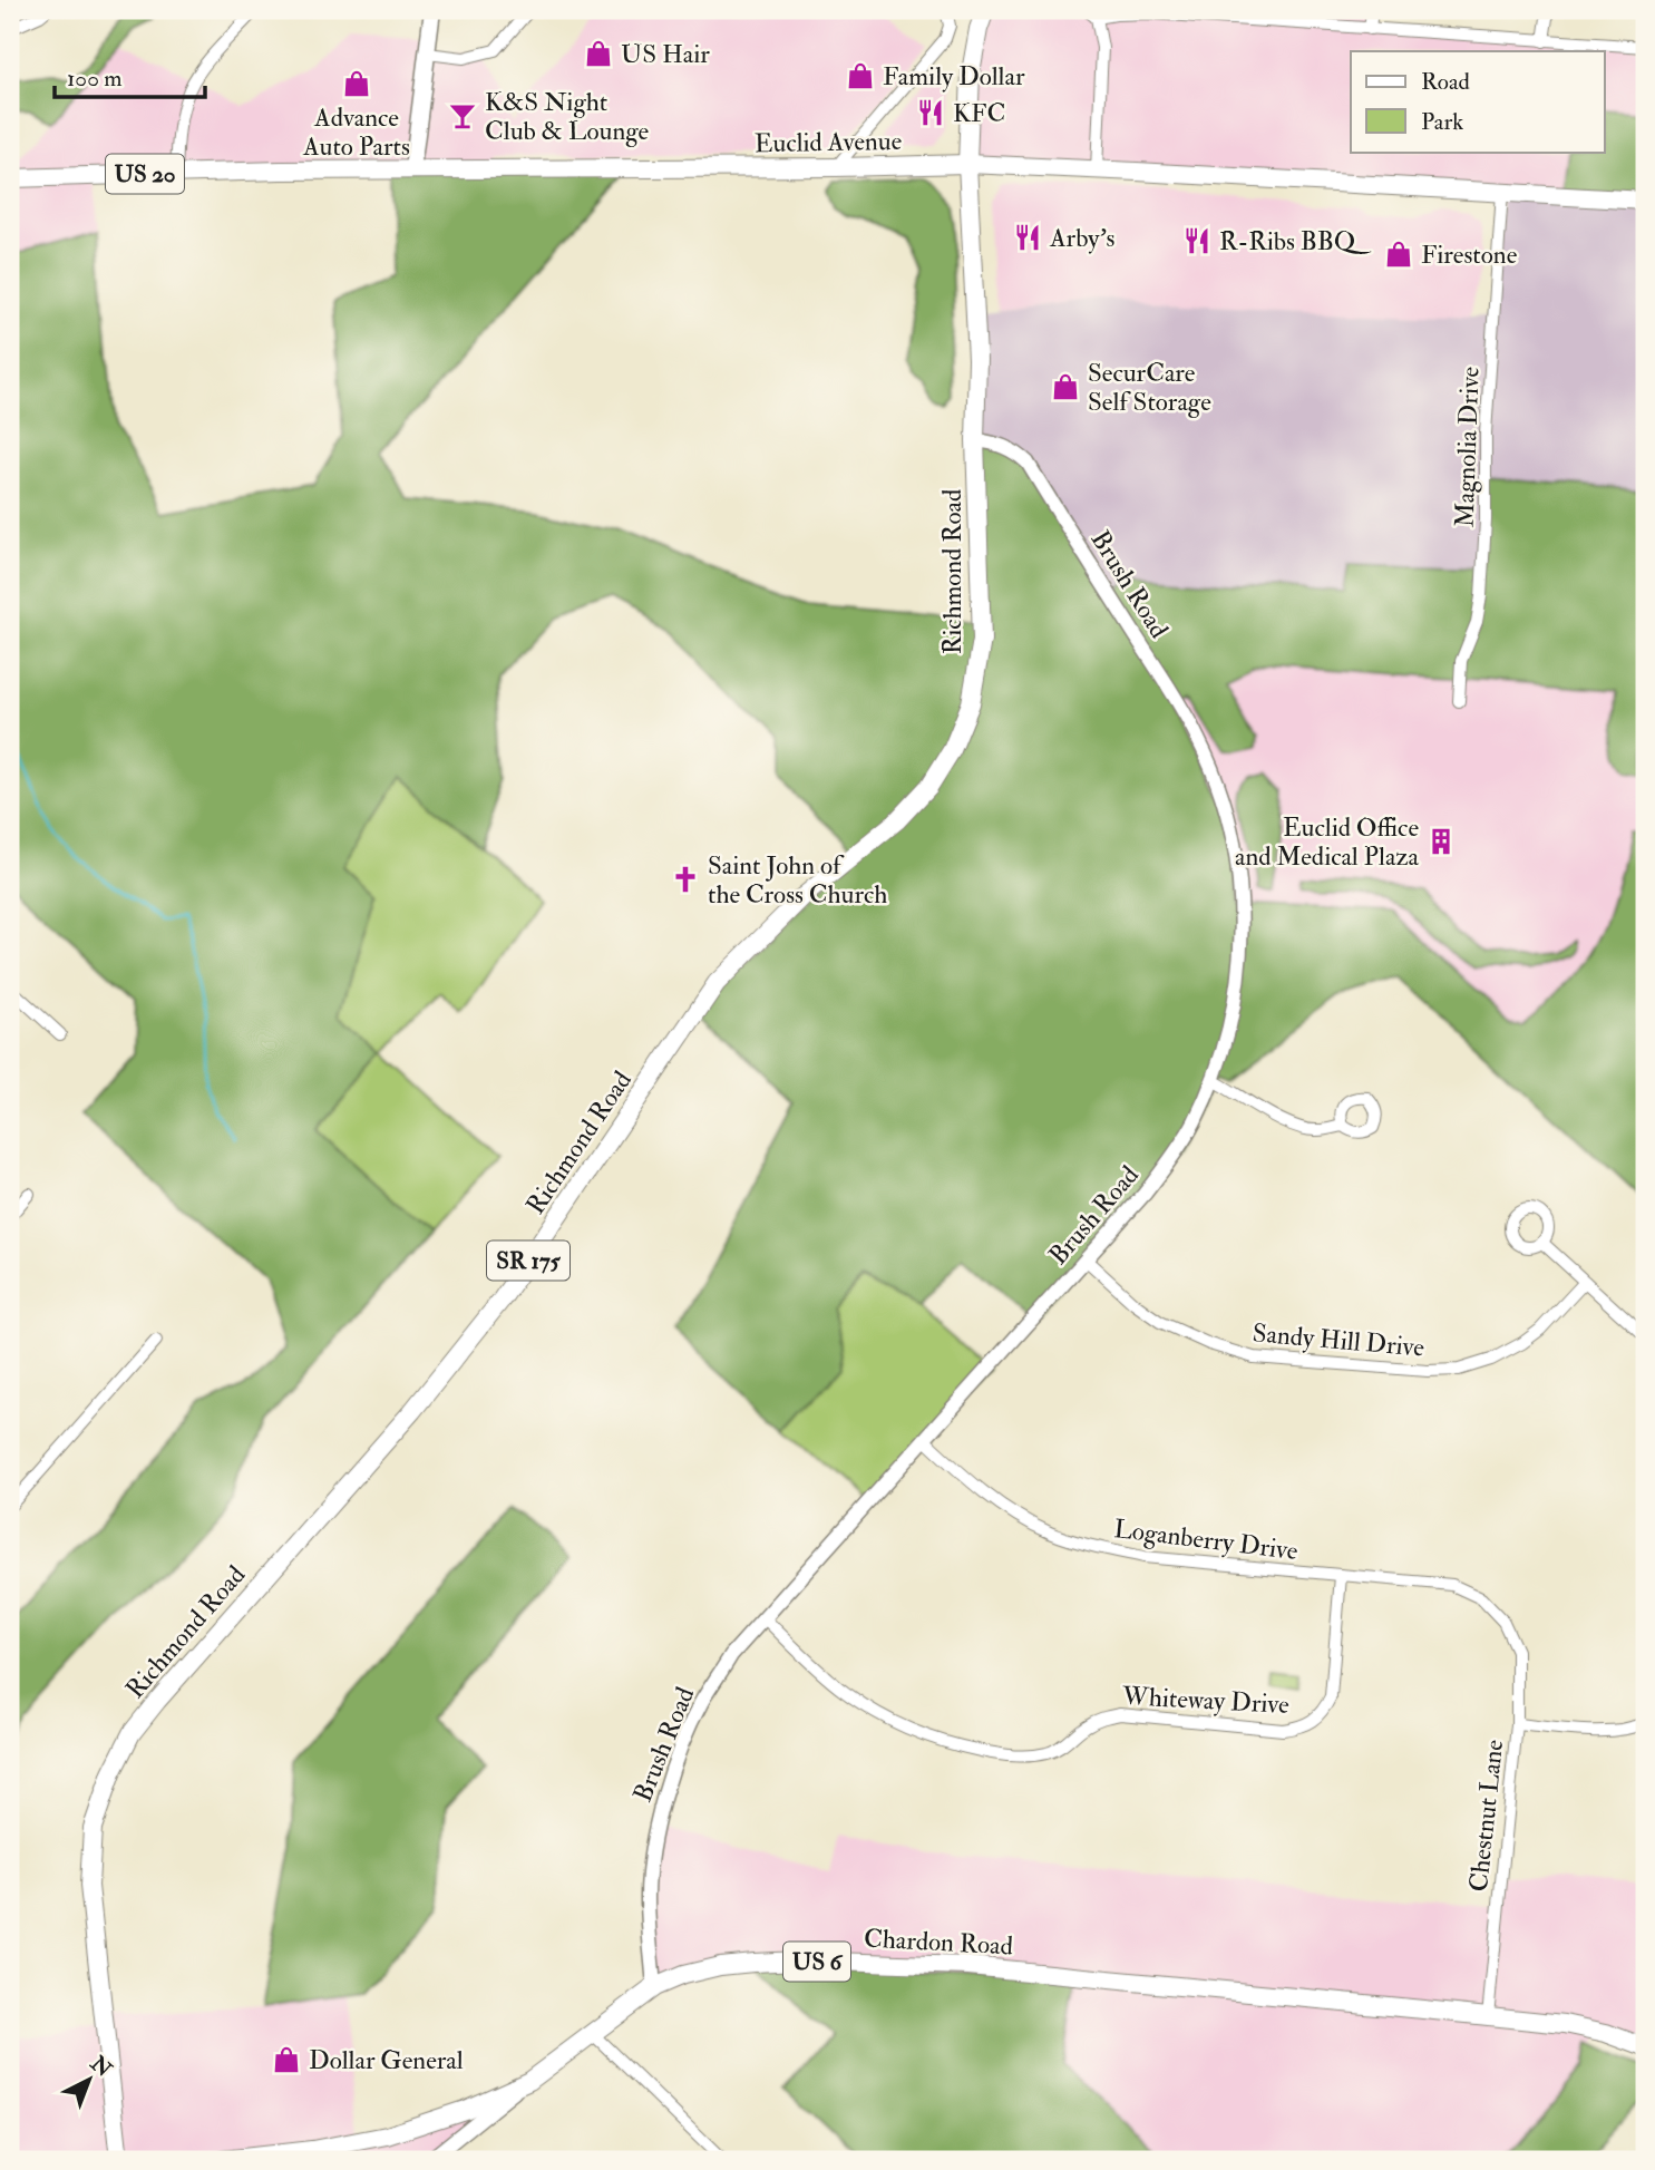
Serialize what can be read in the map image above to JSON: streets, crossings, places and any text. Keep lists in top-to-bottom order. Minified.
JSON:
{"streets":{"main road":["Euclid Avenue","US 20","Richmond Road","SR 175","Chardon Road","US 6"],"street":["Magnolia Drive","Brush Road","Sandy Hill Drive","Loganberry Drive","Whiteway Drive","Chestnut Lane"]},"crossings":[["Euclid Avenue","Magnolia Drive"],["Euclid Avenue","Richmond Road"],["Euclid Avenue","SR 175"],["Richmond Road","Brush Road"],["Richmond Road","SR 175"],["Brush Road","Sandy Hill Drive"],["Brush Road","Loganberry Drive"],["Brush Road","Whiteway Drive"],["Brush Road","Chardon Road"],["Loganberry Drive","Whiteway Drive"],["Loganberry Drive","Chestnut Lane"],["Chestnut Lane","Chardon Road"]],"places":{"shop":["US Hair","Family Dollar","Advance Auto Parts","Firestone","SecurCare Self Storage","Dollar General"],"restaurant":["KFC","Arby's","R-Ribs BBQ"],"bar":["K&S Night Club & Lounge"],"building":["Euclid Office and Medical Plaza"],"church":["Saint John of the Cross Church"]},"legend":["Road","Park"],"scale_bar":"100 m","north":"top right"}
